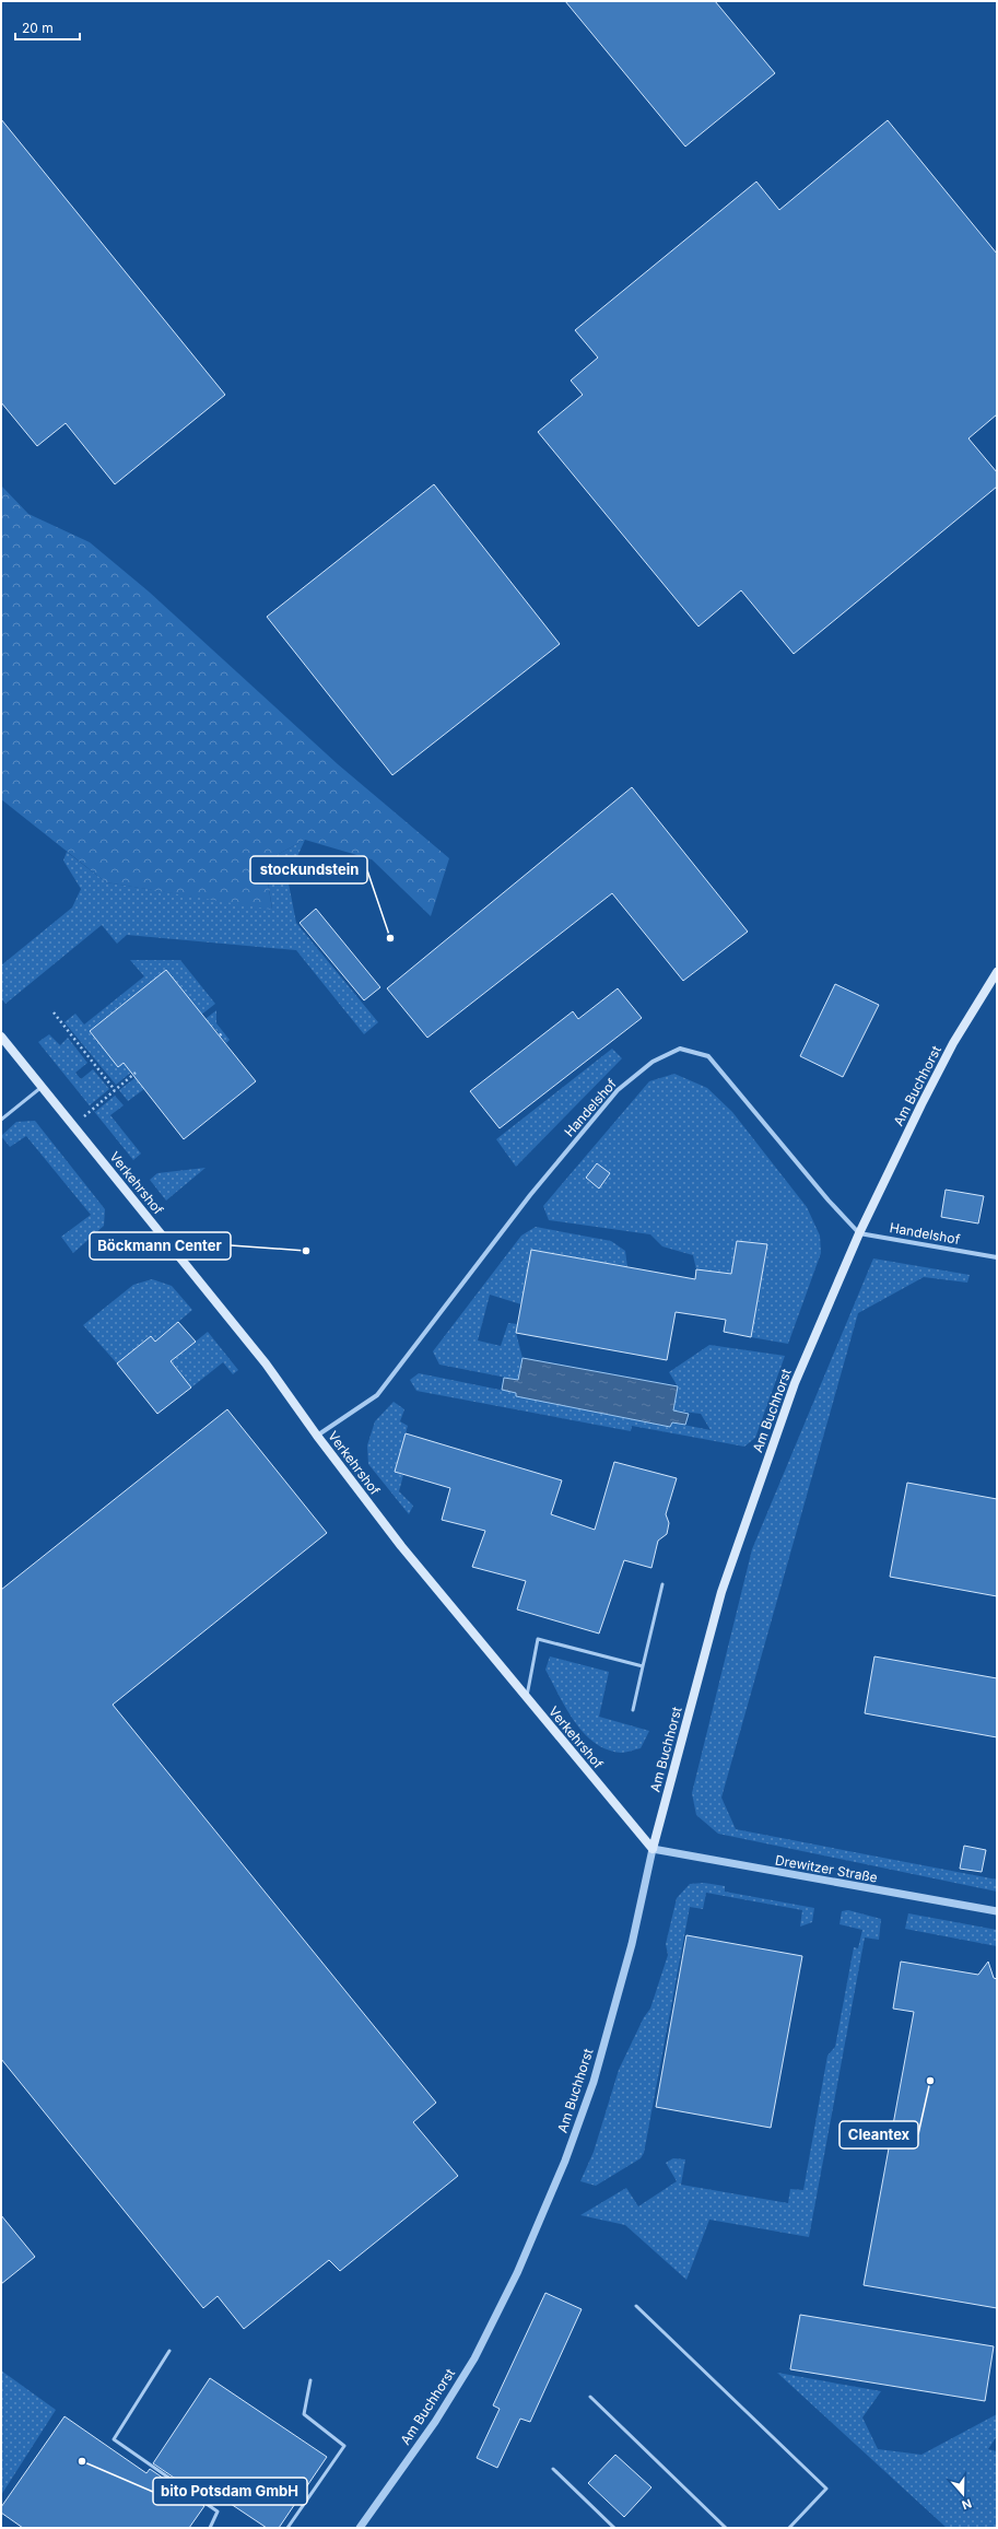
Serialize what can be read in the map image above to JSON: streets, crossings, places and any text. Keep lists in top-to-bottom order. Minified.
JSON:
{"streets":{"main road":["Am Buchhorst","Verkehrshof"],"street":["Handelshof","Drewitzer Straße"]},"crossings":[["Am Buchhorst","Handelshof"],["Am Buchhorst","Verkehrshof"],["Am Buchhorst","Drewitzer Straße"],["Handelshof","Verkehrshof"],["Verkehrshof","Drewitzer Straße"]],"places":["stockundstein","Böckmann Center","Cleantex","bito Potsdam GmbH"],"scale_bar":"20 m","north":"bottom"}
